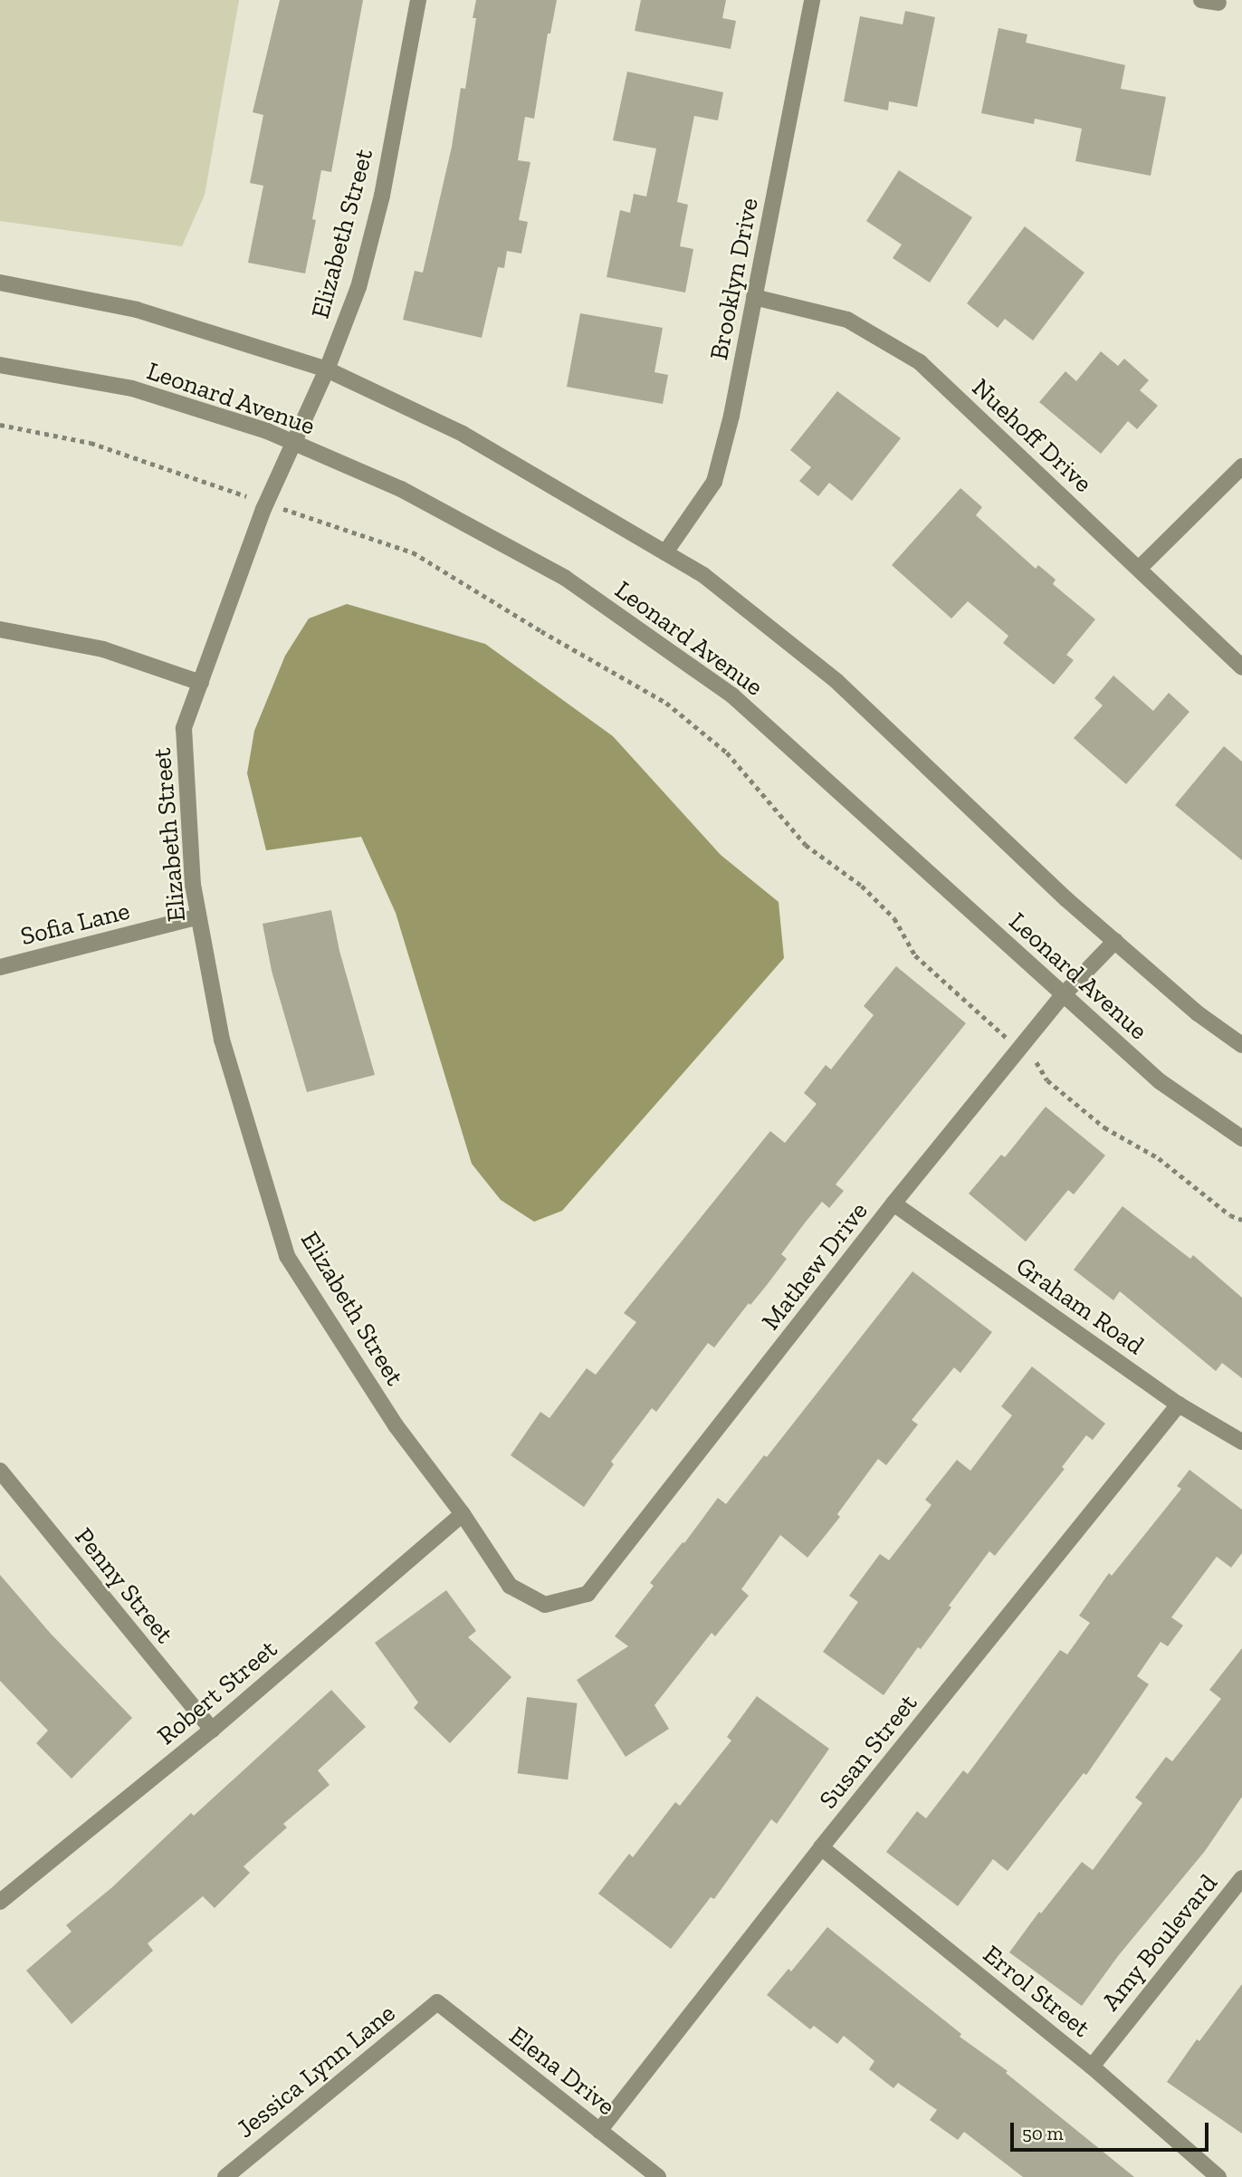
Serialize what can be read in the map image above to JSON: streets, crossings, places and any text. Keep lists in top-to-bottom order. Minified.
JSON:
{"streets":{"street":["Elizabeth Street","Brooklyn Drive","Leonard Avenue","Nuehoff Drive","Sofia Lane","Mathew Drive","Graham Road","Penny Street","Robert Street","Susan Street","Amy Boulevard","Errol Street","Jessica Lynn Lane","Elena Drive"]},"crossings":[["Elizabeth Street","Leonard Avenue"],["Elizabeth Street","Sofia Lane"],["Elizabeth Street","Mathew Drive"],["Elizabeth Street","Robert Street"],["Brooklyn Drive","Leonard Avenue"],["Brooklyn Drive","Nuehoff Drive"],["Leonard Avenue","Mathew Drive"],["Mathew Drive","Graham Road"],["Graham Road","Susan Street"],["Penny Street","Robert Street"],["Susan Street","Errol Street"],["Susan Street","Elena Drive"],["Amy Boulevard","Errol Street"],["Jessica Lynn Lane","Elena Drive"]],"scale_bar":"50 m"}
